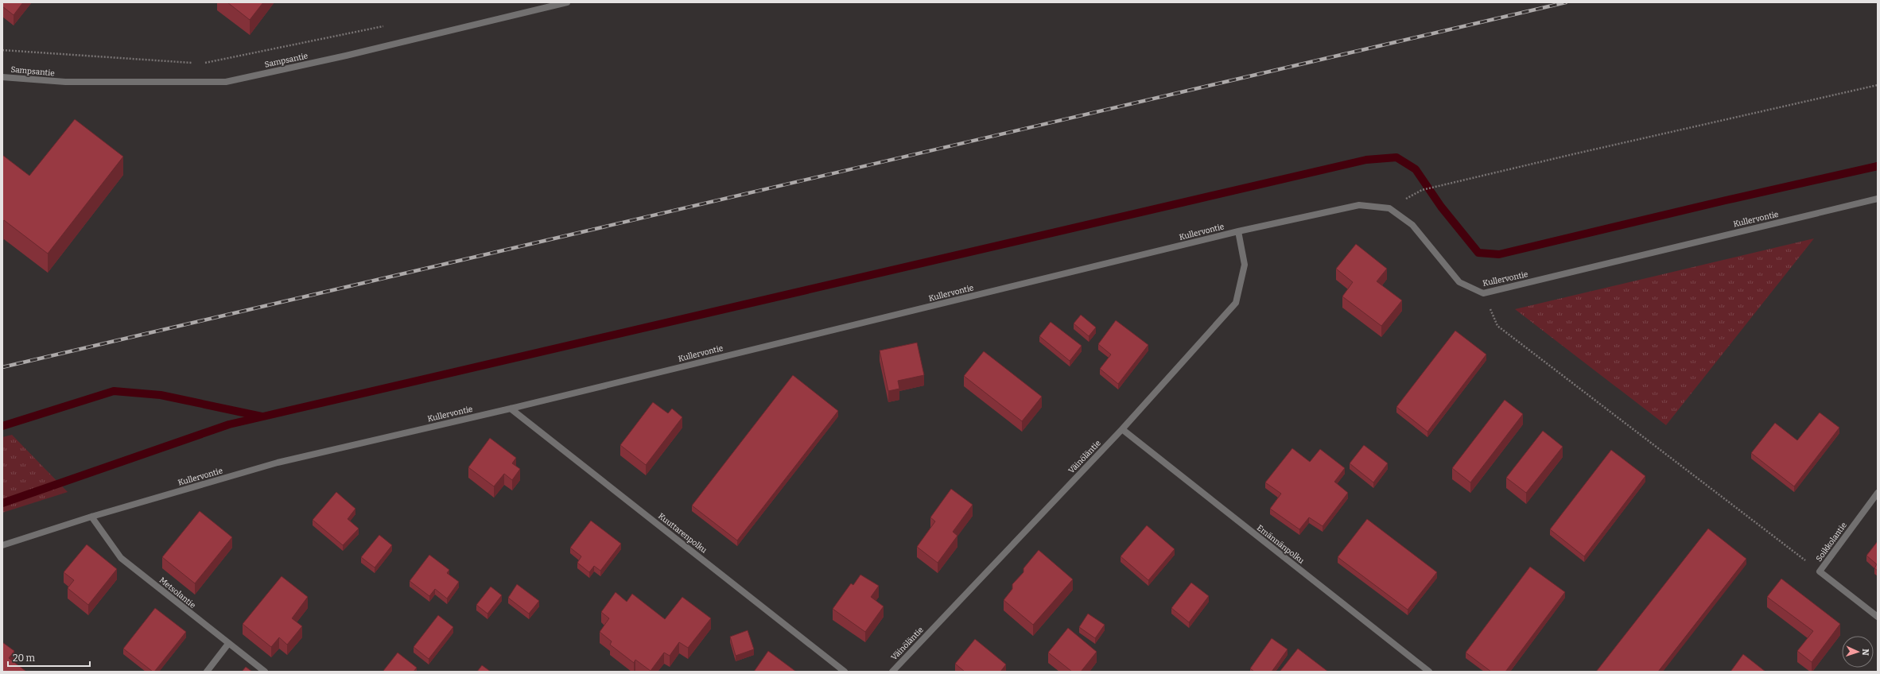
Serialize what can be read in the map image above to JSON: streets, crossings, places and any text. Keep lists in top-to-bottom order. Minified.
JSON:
{"streets":{"street":["Sampsantie","Kullervontie","Väinöläntie","Kuuttarenpolku","Soikkolantie","Emännänpolku","Metsolantie"]},"crossings":[["Kullervontie","Väinöläntie"],["Kullervontie","Kuuttarenpolku"],["Kullervontie","Metsolantie"],["Väinöläntie","Emännänpolku"]],"scale_bar":"20 m","north":"right"}
